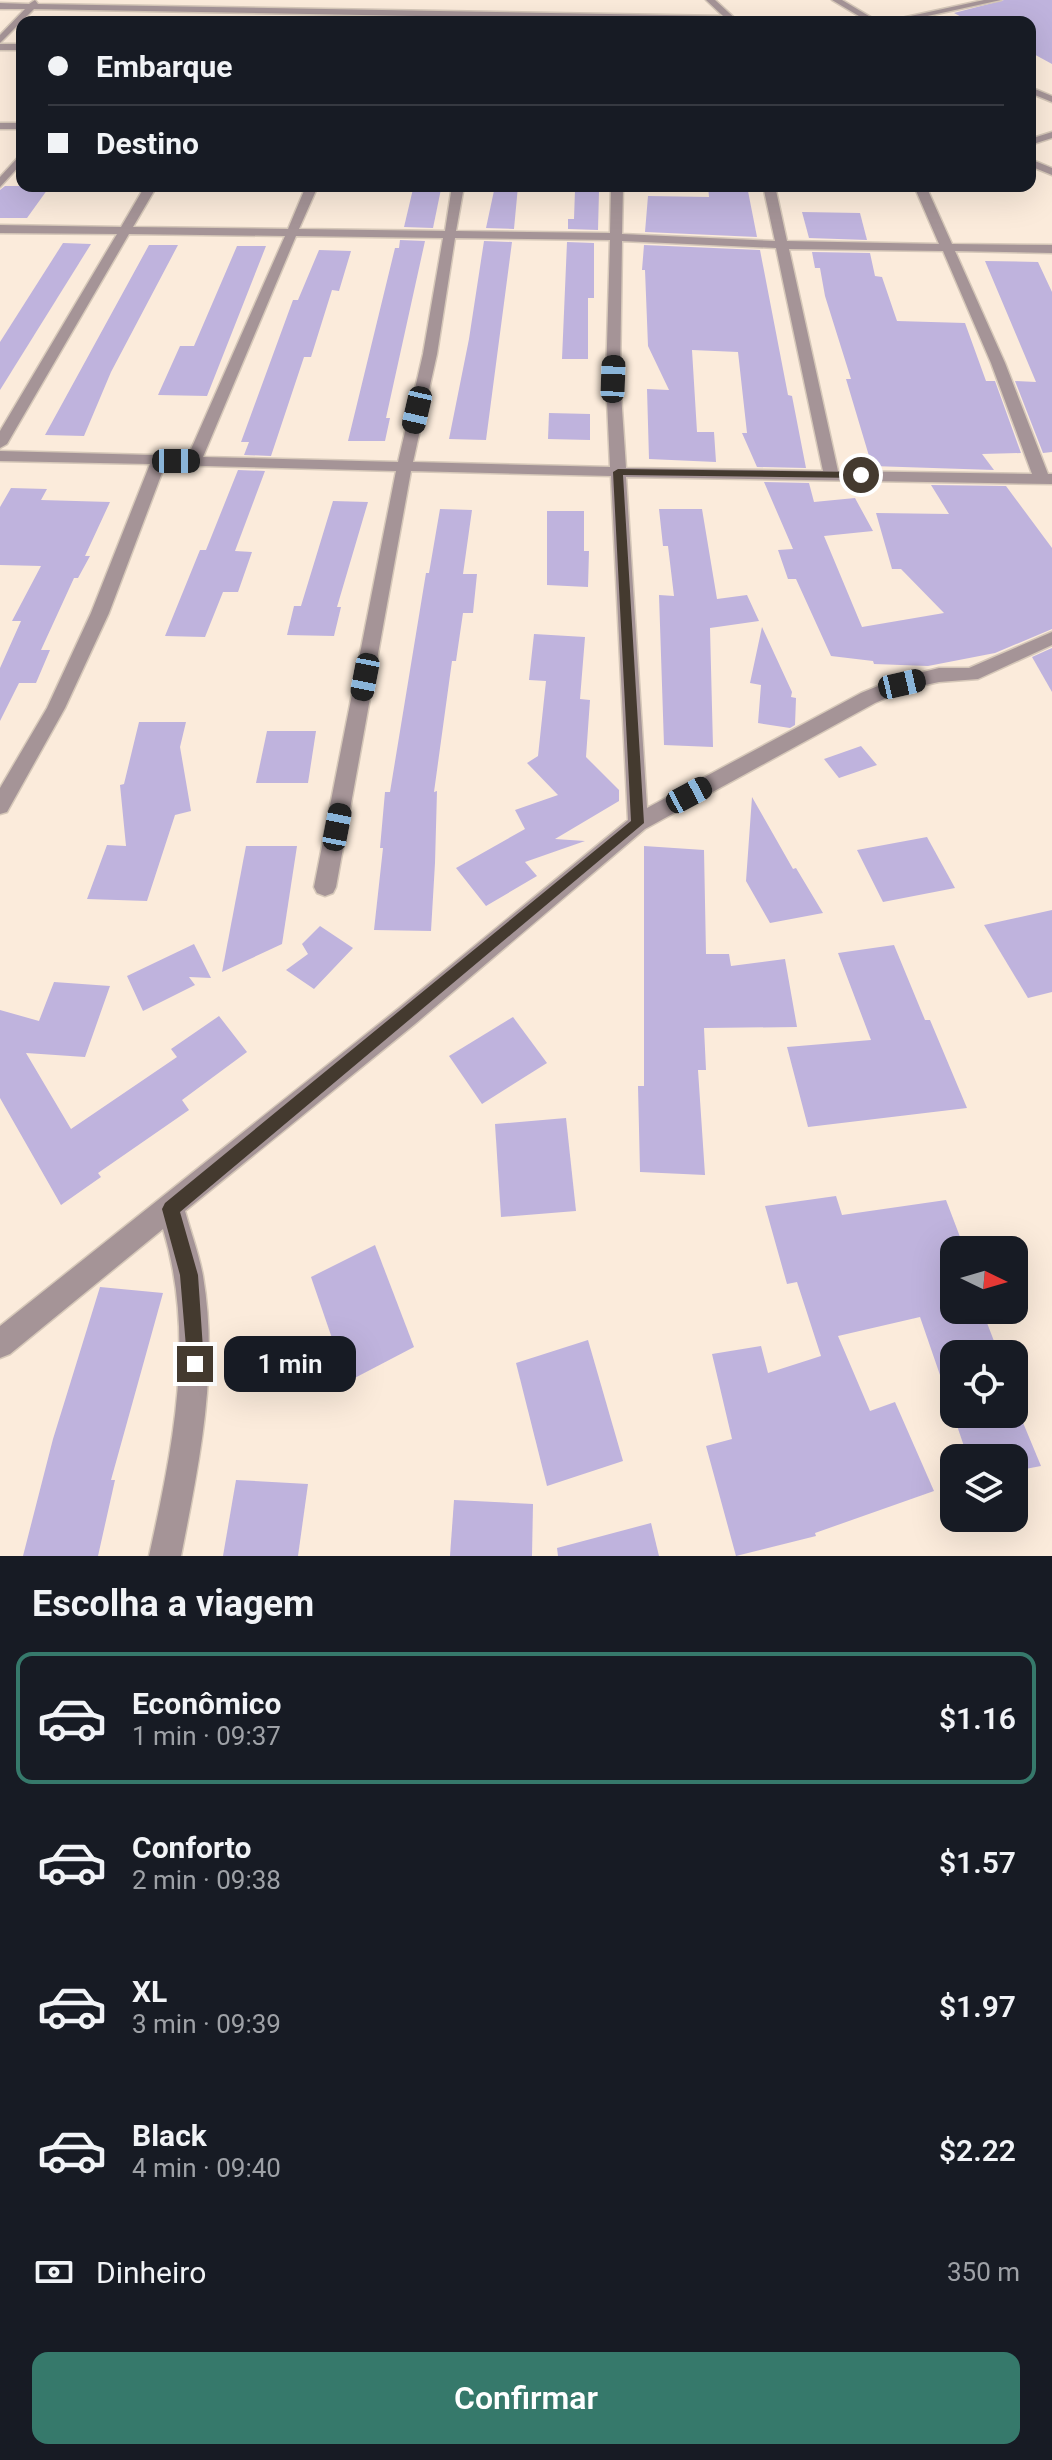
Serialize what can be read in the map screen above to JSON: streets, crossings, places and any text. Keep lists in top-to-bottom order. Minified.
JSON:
{"north":"right","page":{"banner":["Embarque","Destino"],"bubble":"1 min","heading":"Escolha a viagem","list":[{"name":"Econômico","note":"1 min · 09:37","value":"$1.16"},{"name":"Conforto","note":"2 min · 09:38","value":"$1.57"},{"name":"XL","note":"3 min · 09:39","value":"$1.97"},{"name":"Black","note":"4 min · 09:40","value":"$2.22"}],"pay":["Dinheiro","350 m"],"buttons":"Confirmar"}}
